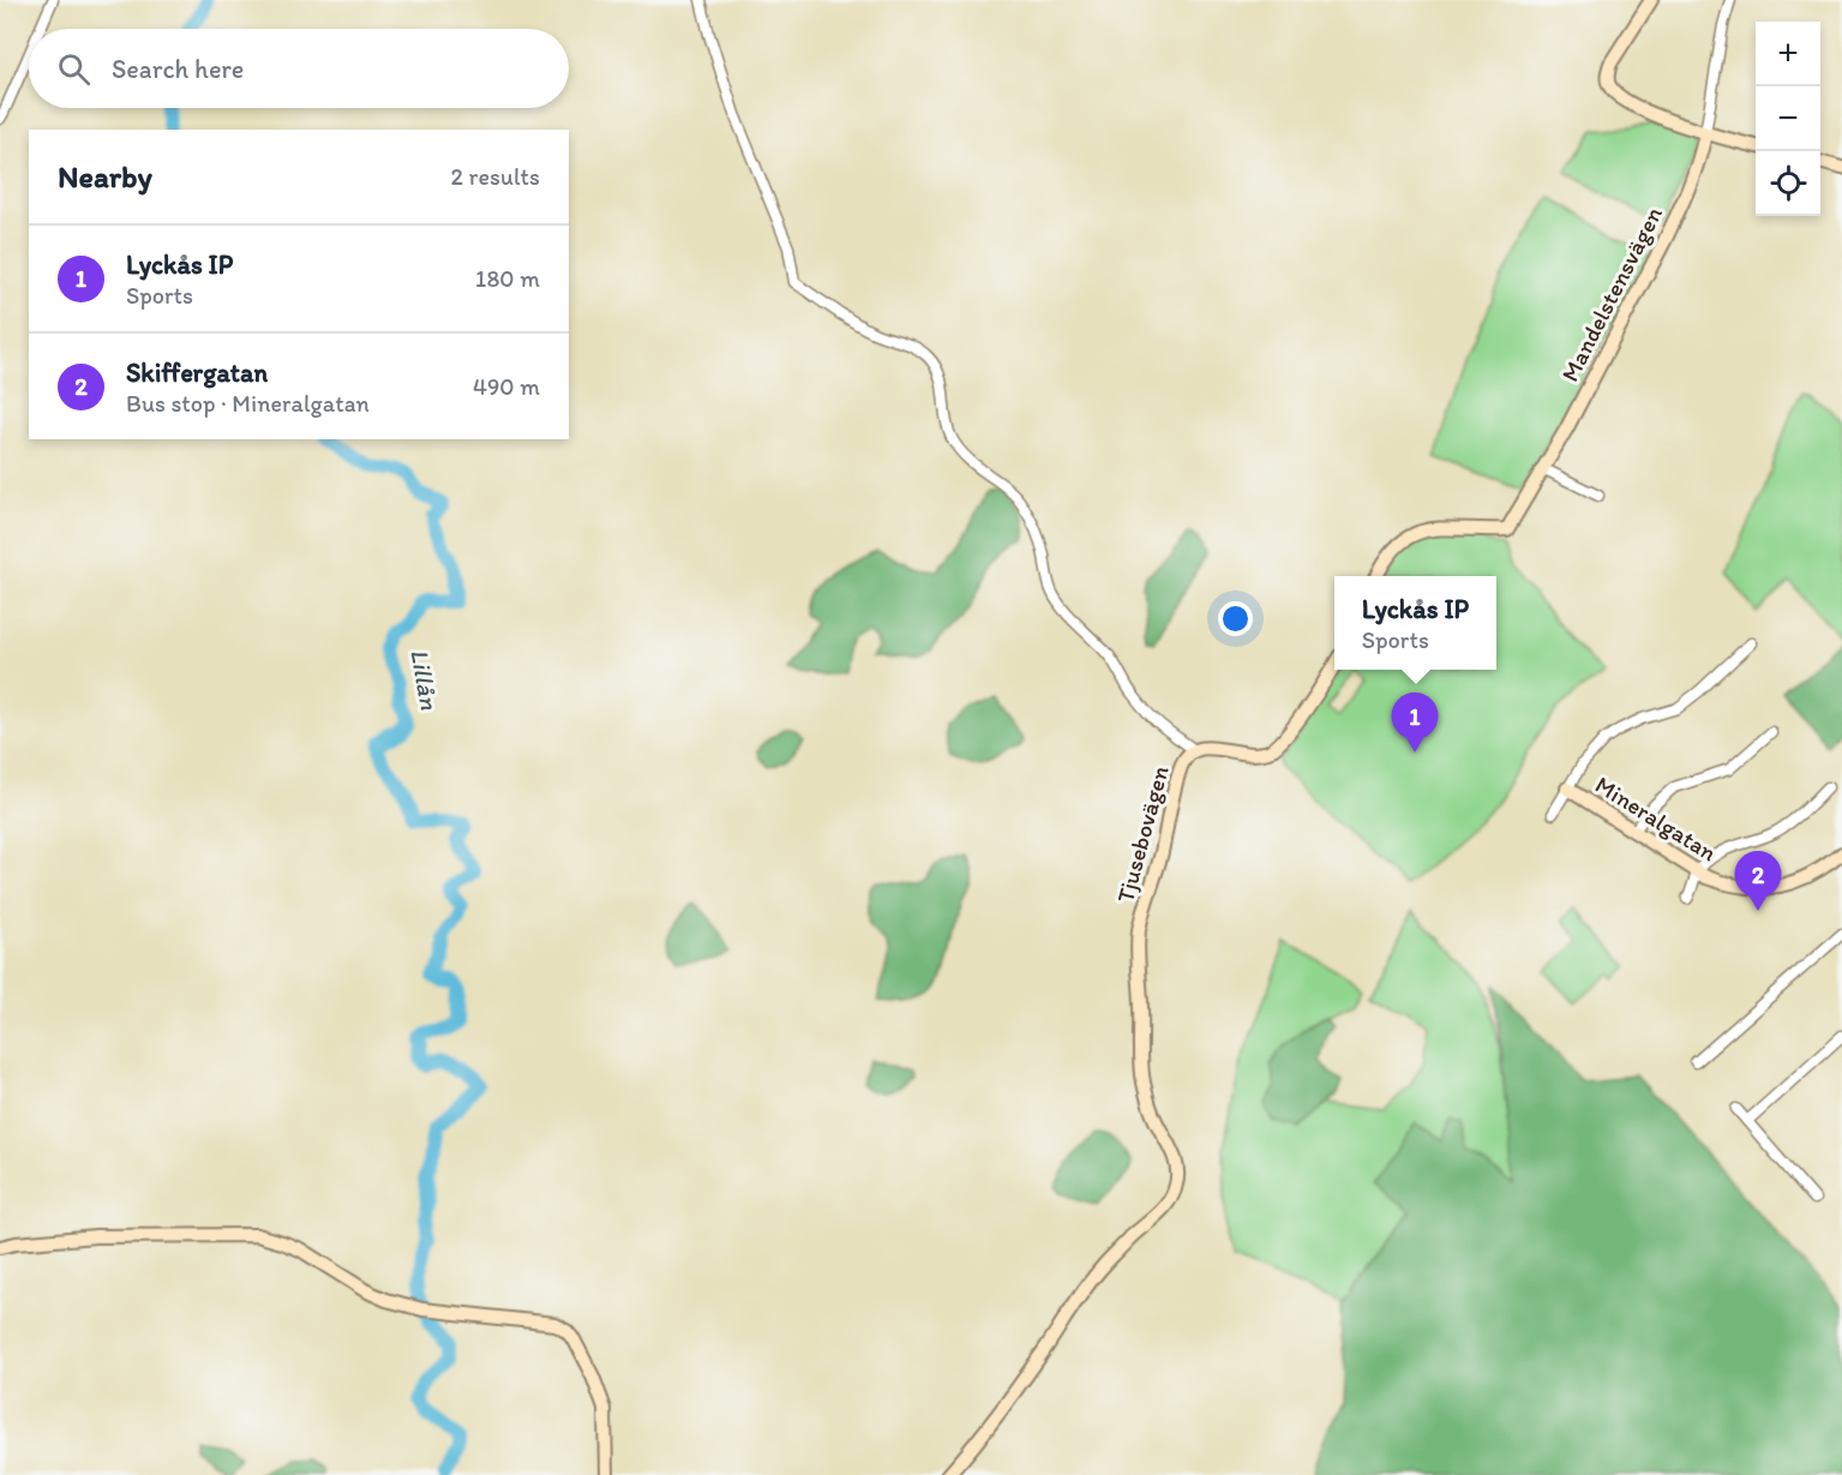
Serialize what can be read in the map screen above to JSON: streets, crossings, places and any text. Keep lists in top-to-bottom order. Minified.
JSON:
{"streets":{"street":["Mandelstensvägen","Mineralgatan","Tjusebovägen"]},"water":["Lillån"],"page":{"map_buttons":["+","−"],"search":"Search here","heading":["Nearby","2 results"],"list":[{"mark":"1","name":"Lyckås IP","note":"Sports","value":"180 m"},{"mark":"2","name":"Skiffergatan","note":"Bus stop · Mineralgatan","value":"490 m"}],"popup":["Lyckås IP","Sports"],"pins":["1","2"]}}
